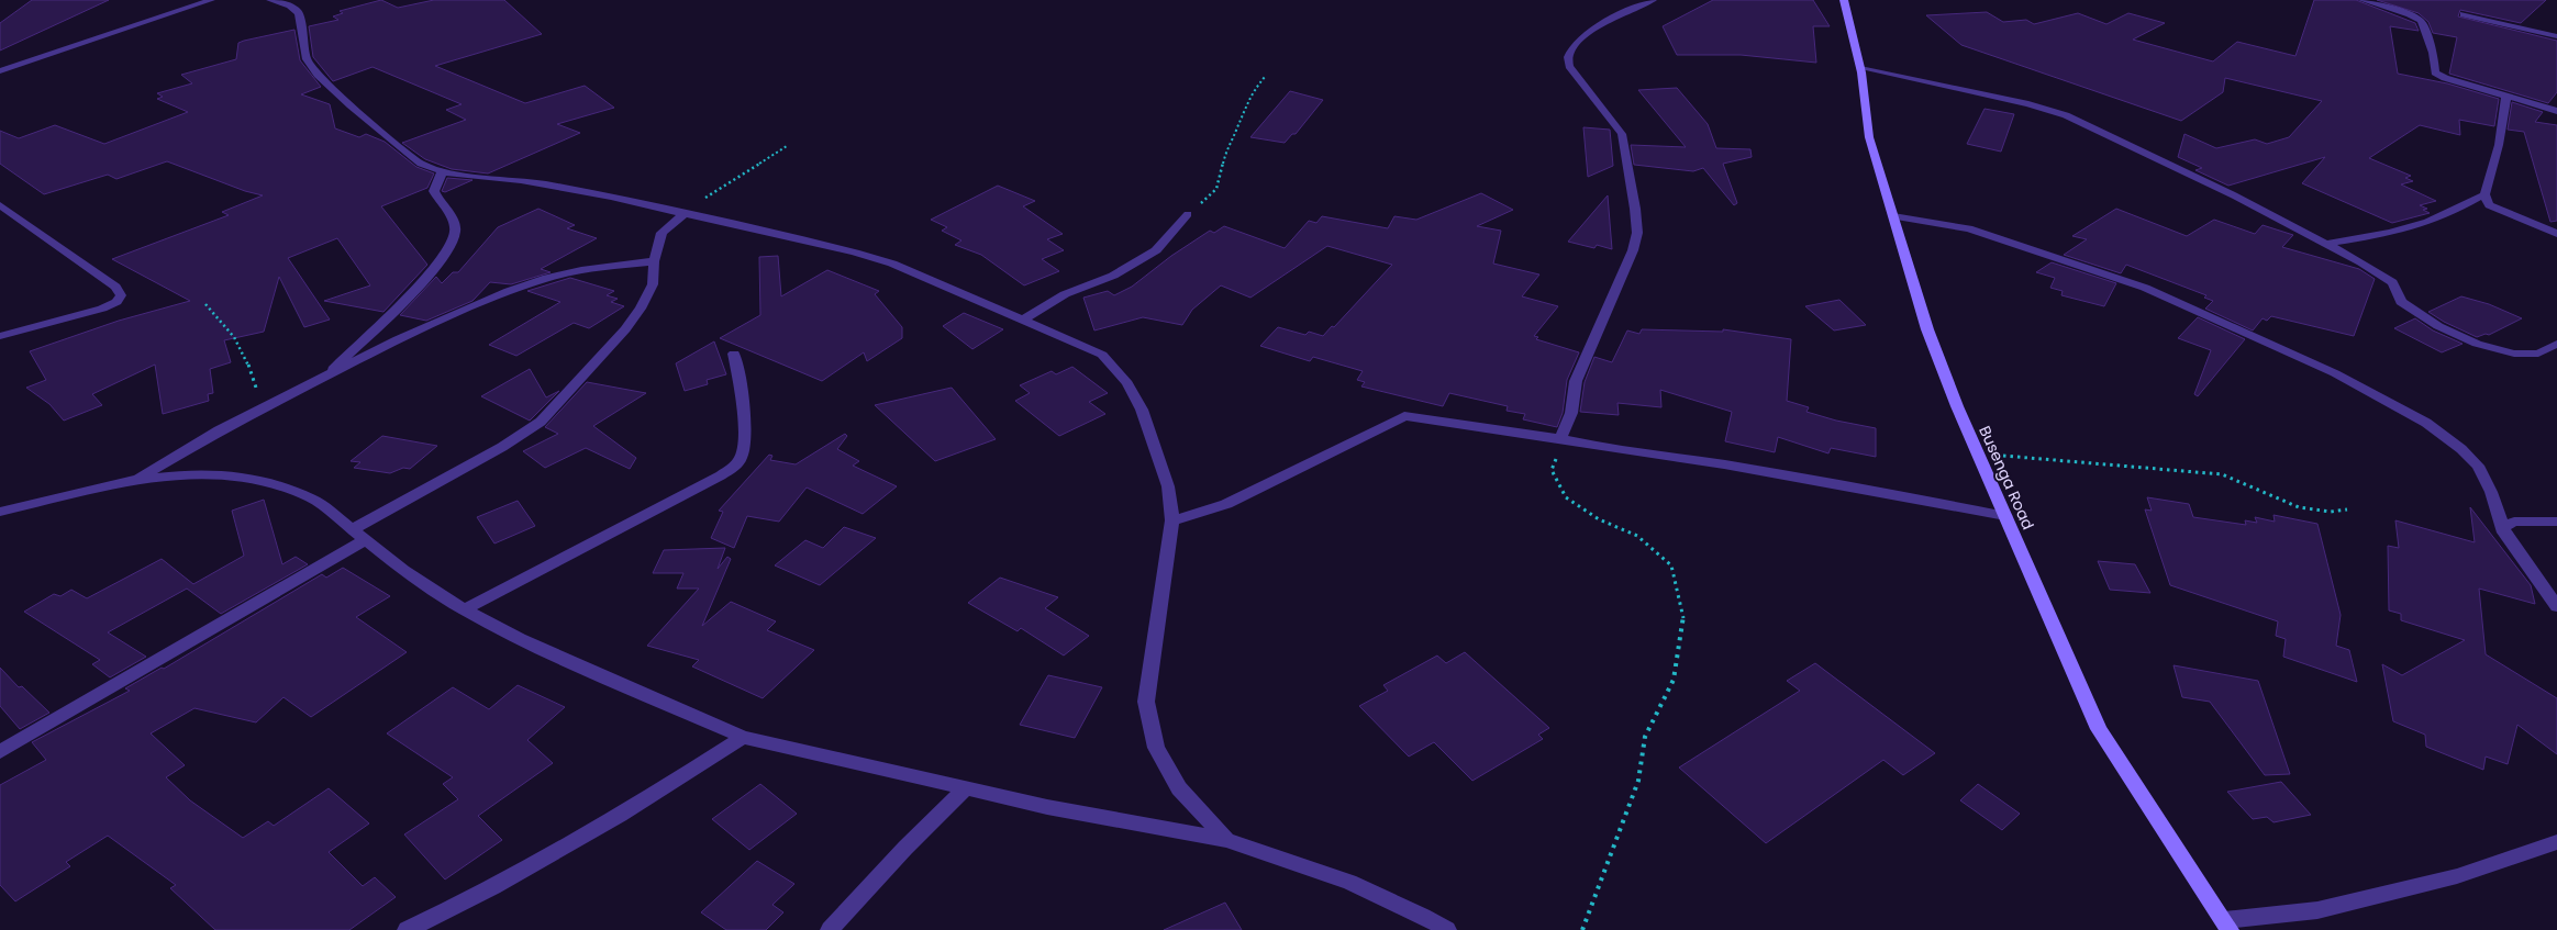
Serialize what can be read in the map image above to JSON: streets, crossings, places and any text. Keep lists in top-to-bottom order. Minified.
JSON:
{"streets":{"street":["Busenga Road"]}}
